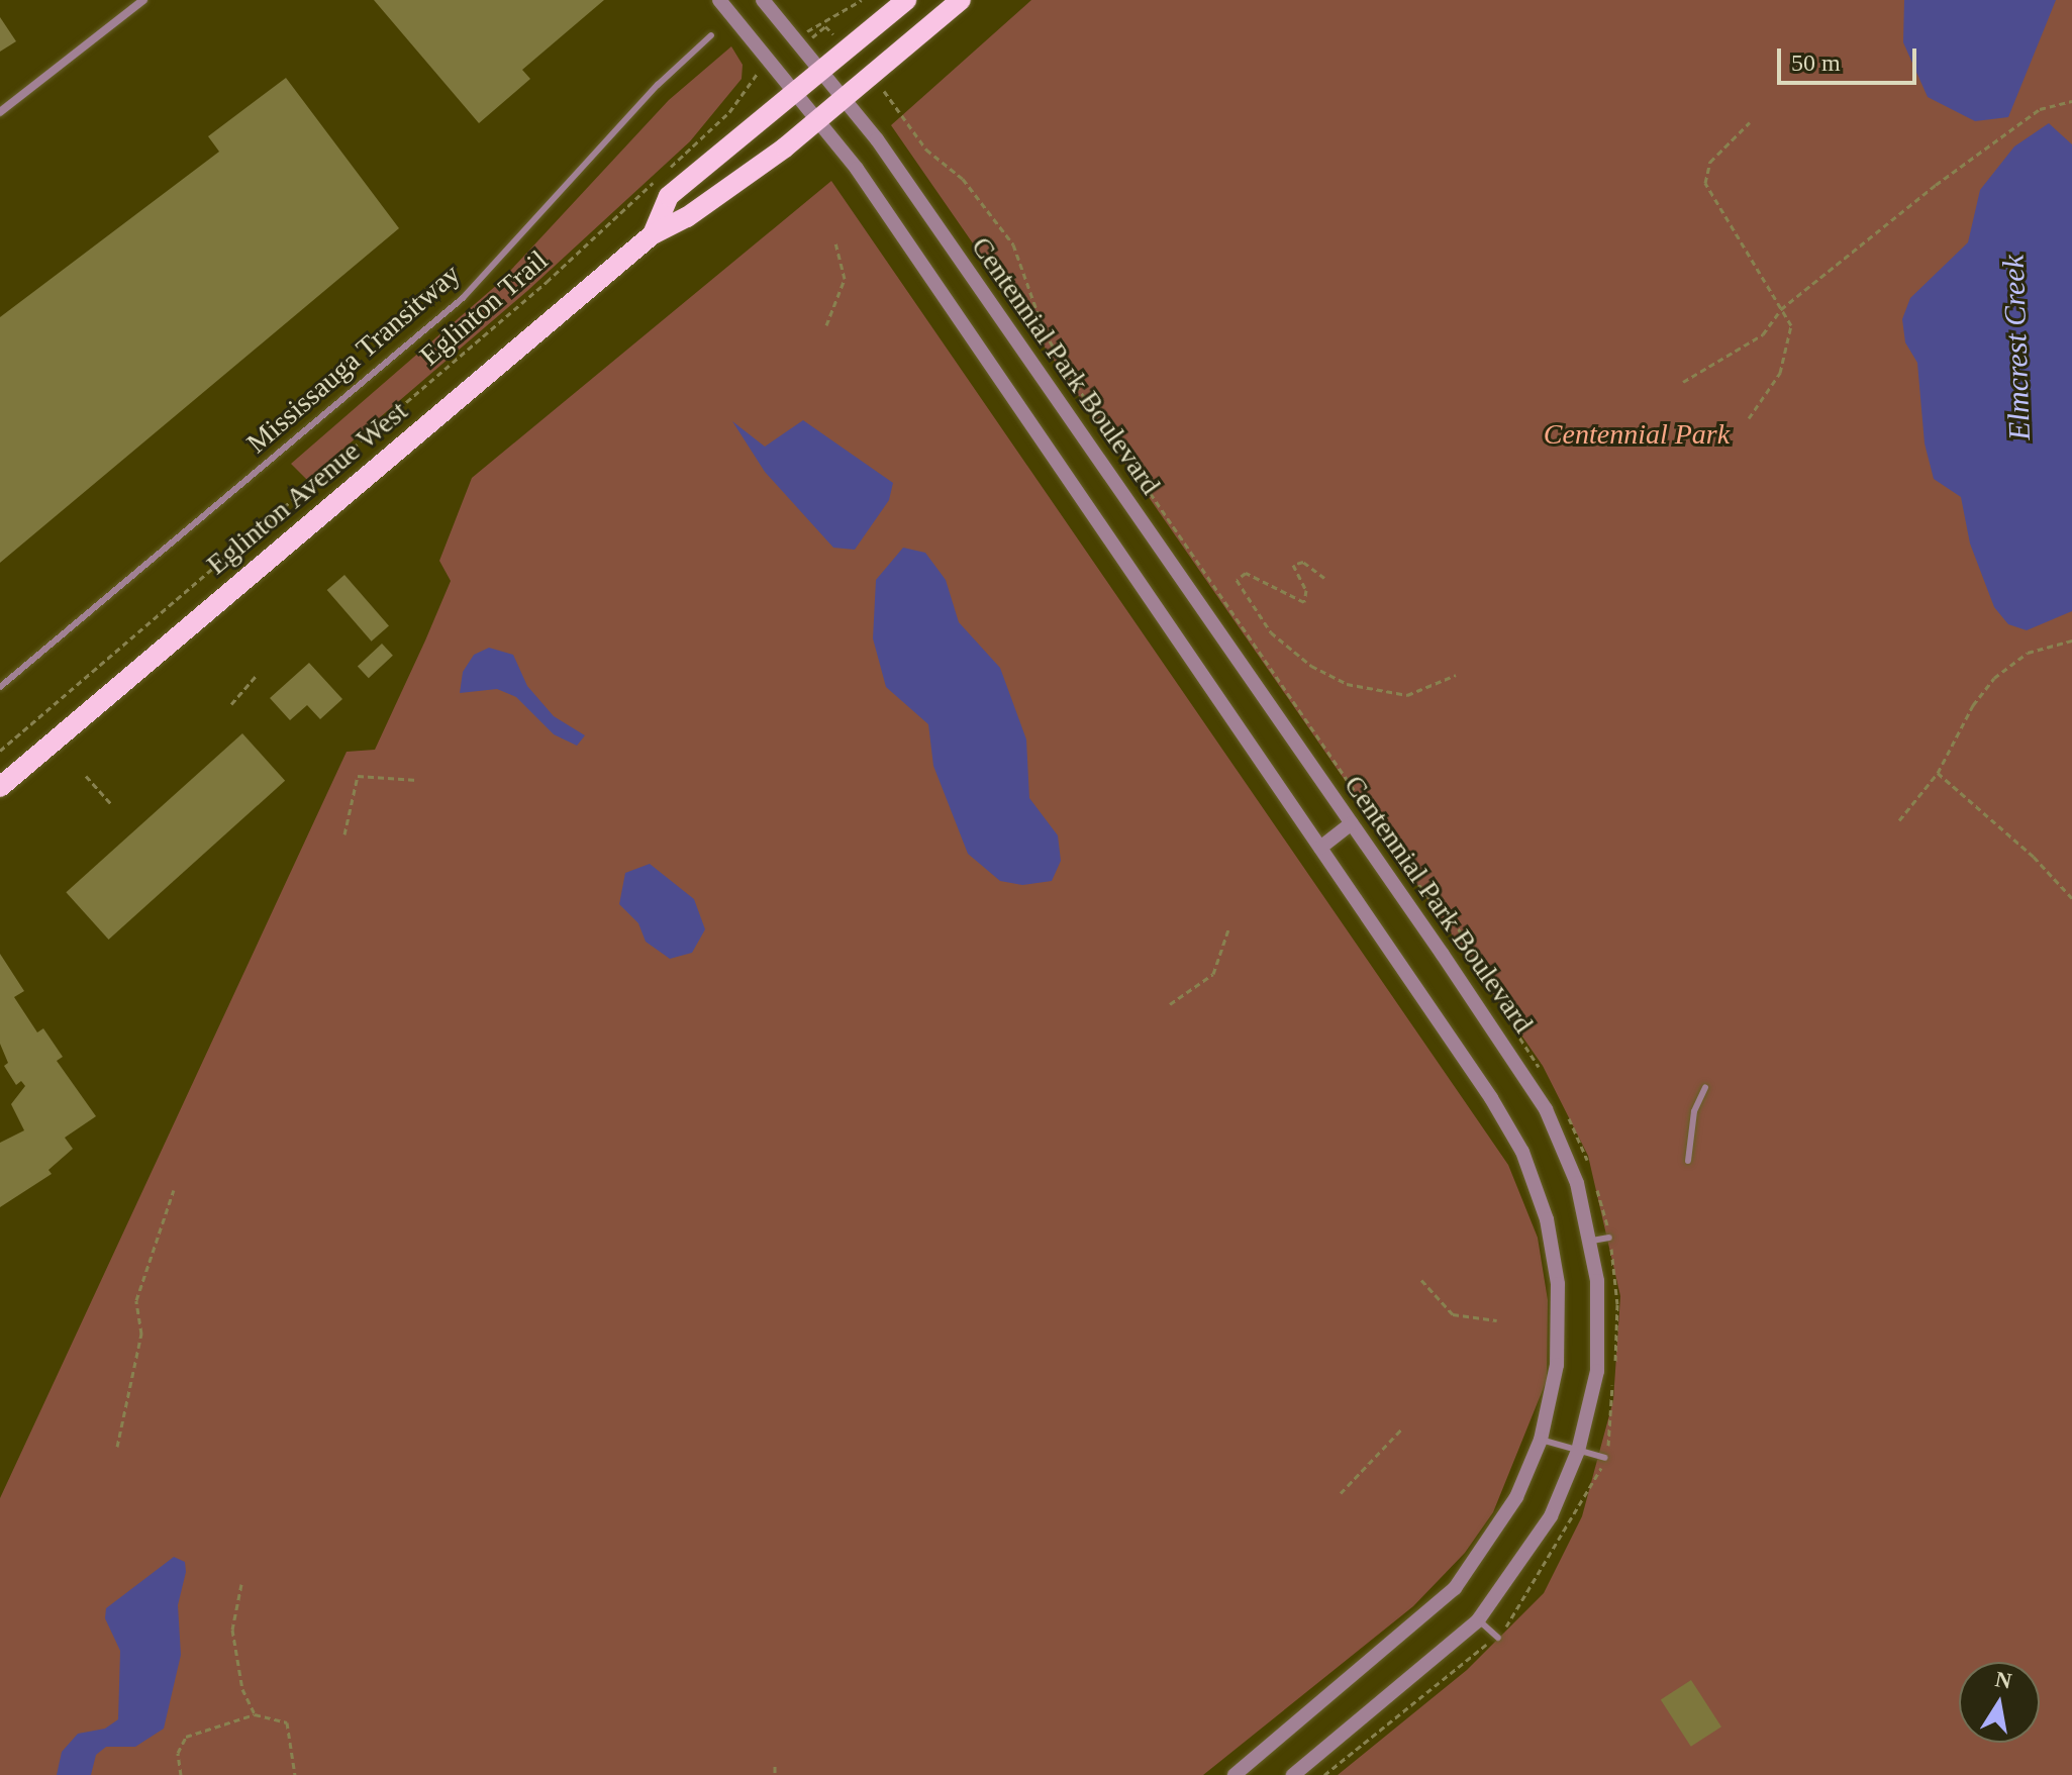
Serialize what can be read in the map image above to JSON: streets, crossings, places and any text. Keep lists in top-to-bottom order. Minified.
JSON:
{"streets":{"main road":["Eglinton Avenue West"],"street":["Centennial Park Boulevard"],"lane":["Mississauga Transitway"],"path":["Eglinton Trail"]},"crossings":[["Centennial Park Boulevard","Eglinton Avenue West"]],"water":["Elmcrest Creek"],"parks":["Centennial Park"],"scale_bar":"50 m","north":"top"}
